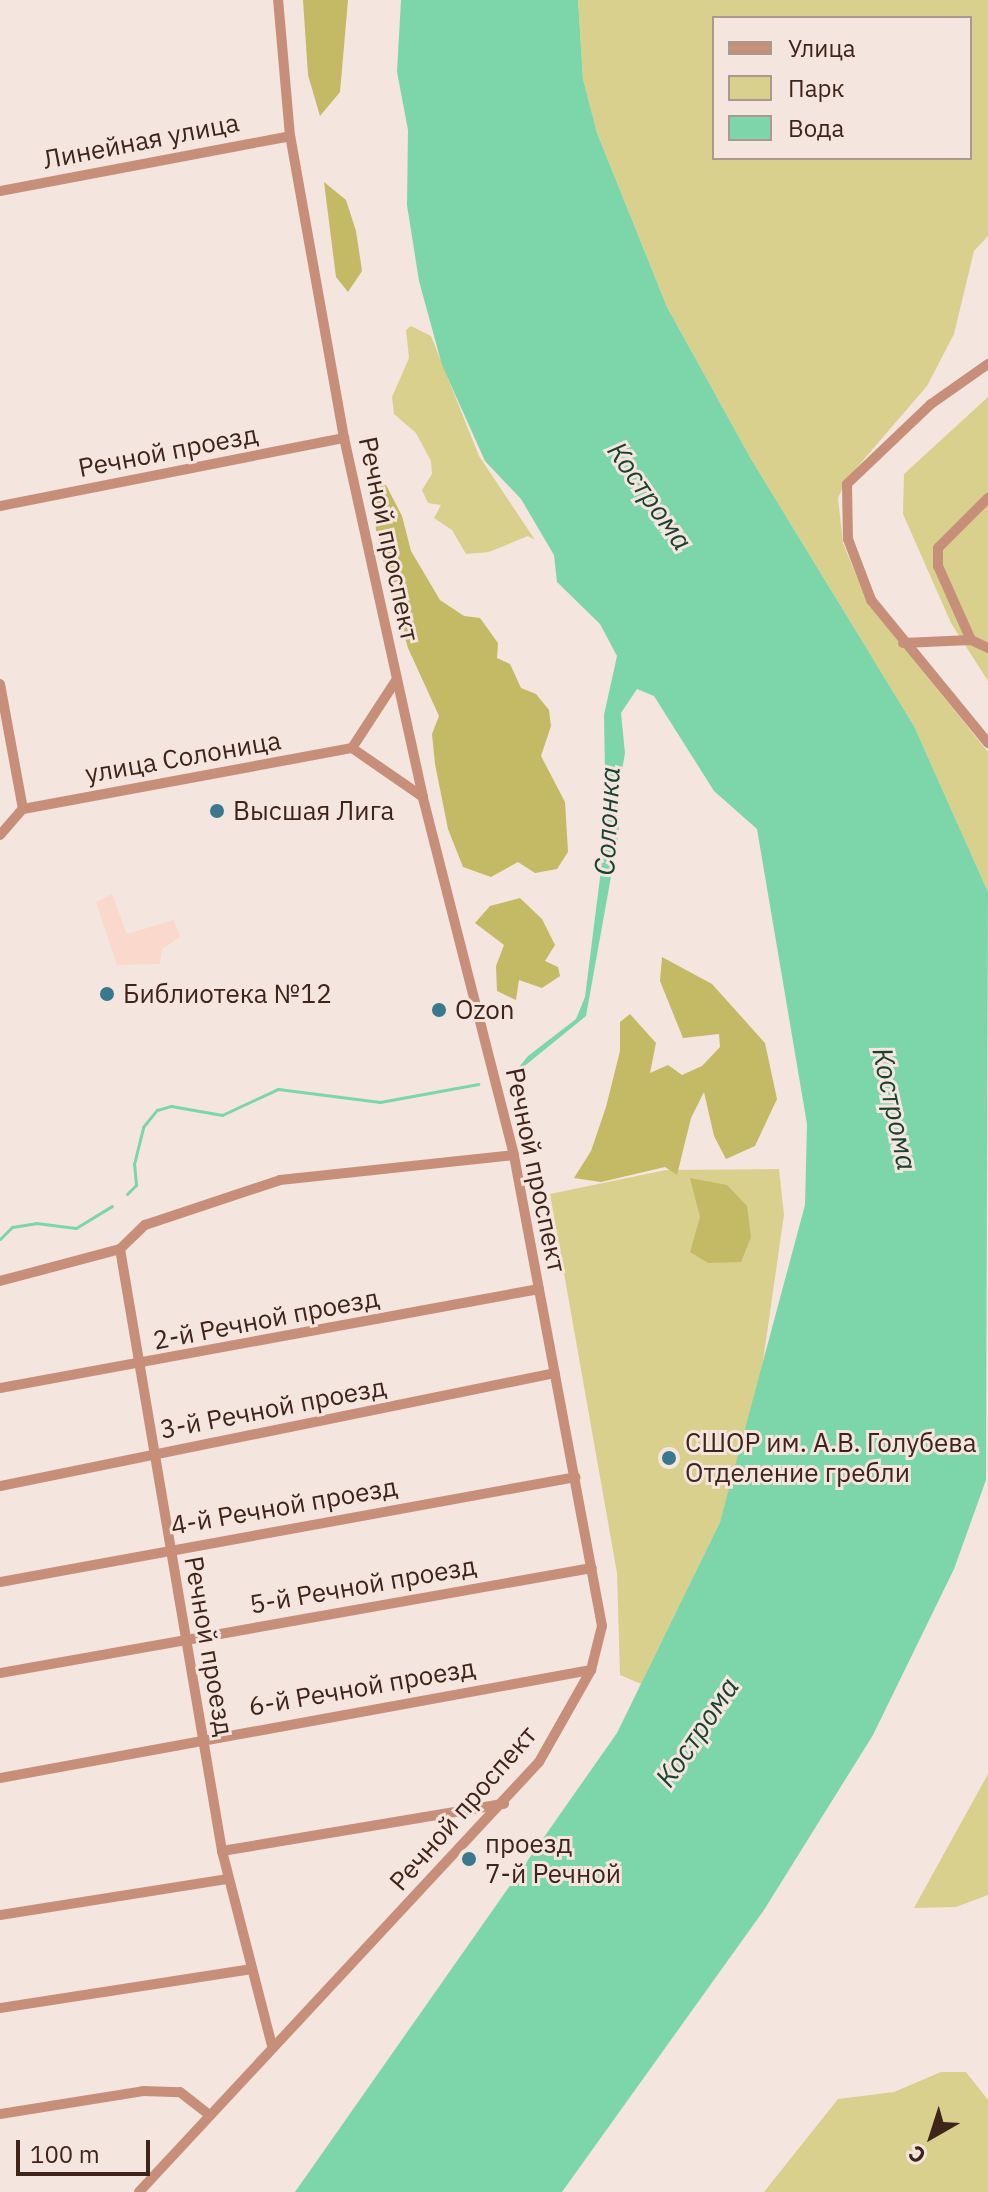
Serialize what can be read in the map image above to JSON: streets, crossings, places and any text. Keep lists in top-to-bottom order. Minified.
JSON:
{"streets":{"street":["Линейная улица","Речной проезд","Речной проспект","улица Солоница","2-й Речной проезд","3-й Речной проезд","4-й Речной проезд","5-й Речной проезд","6-й Речной проезд"]},"crossings":[["Линейная улица","Речной проспект"],["Речной проезд","Речной проспект"],["Речной проезд","2-й Речной проезд"],["Речной проезд","3-й Речной проезд"],["Речной проезд","4-й Речной проезд"],["Речной проезд","5-й Речной проезд"],["Речной проезд","6-й Речной проезд"],["Речной проспект","2-й Речной проезд"],["Речной проспект","3-й Речной проезд"],["Речной проспект","4-й Речной проезд"],["Речной проспект","5-й Речной проезд"],["Речной проспект","6-й Речной проезд"]],"water":["Кострома","Солонка"],"places":["Высшая Лига","Библиотека №12","Ozon","СШОР им. А.В. Голубева Отделение гребли","проезд 7-й Речной"],"legend":["Улица","Парк","Вода"],"scale_bar":"100 m","north":"bottom left"}
